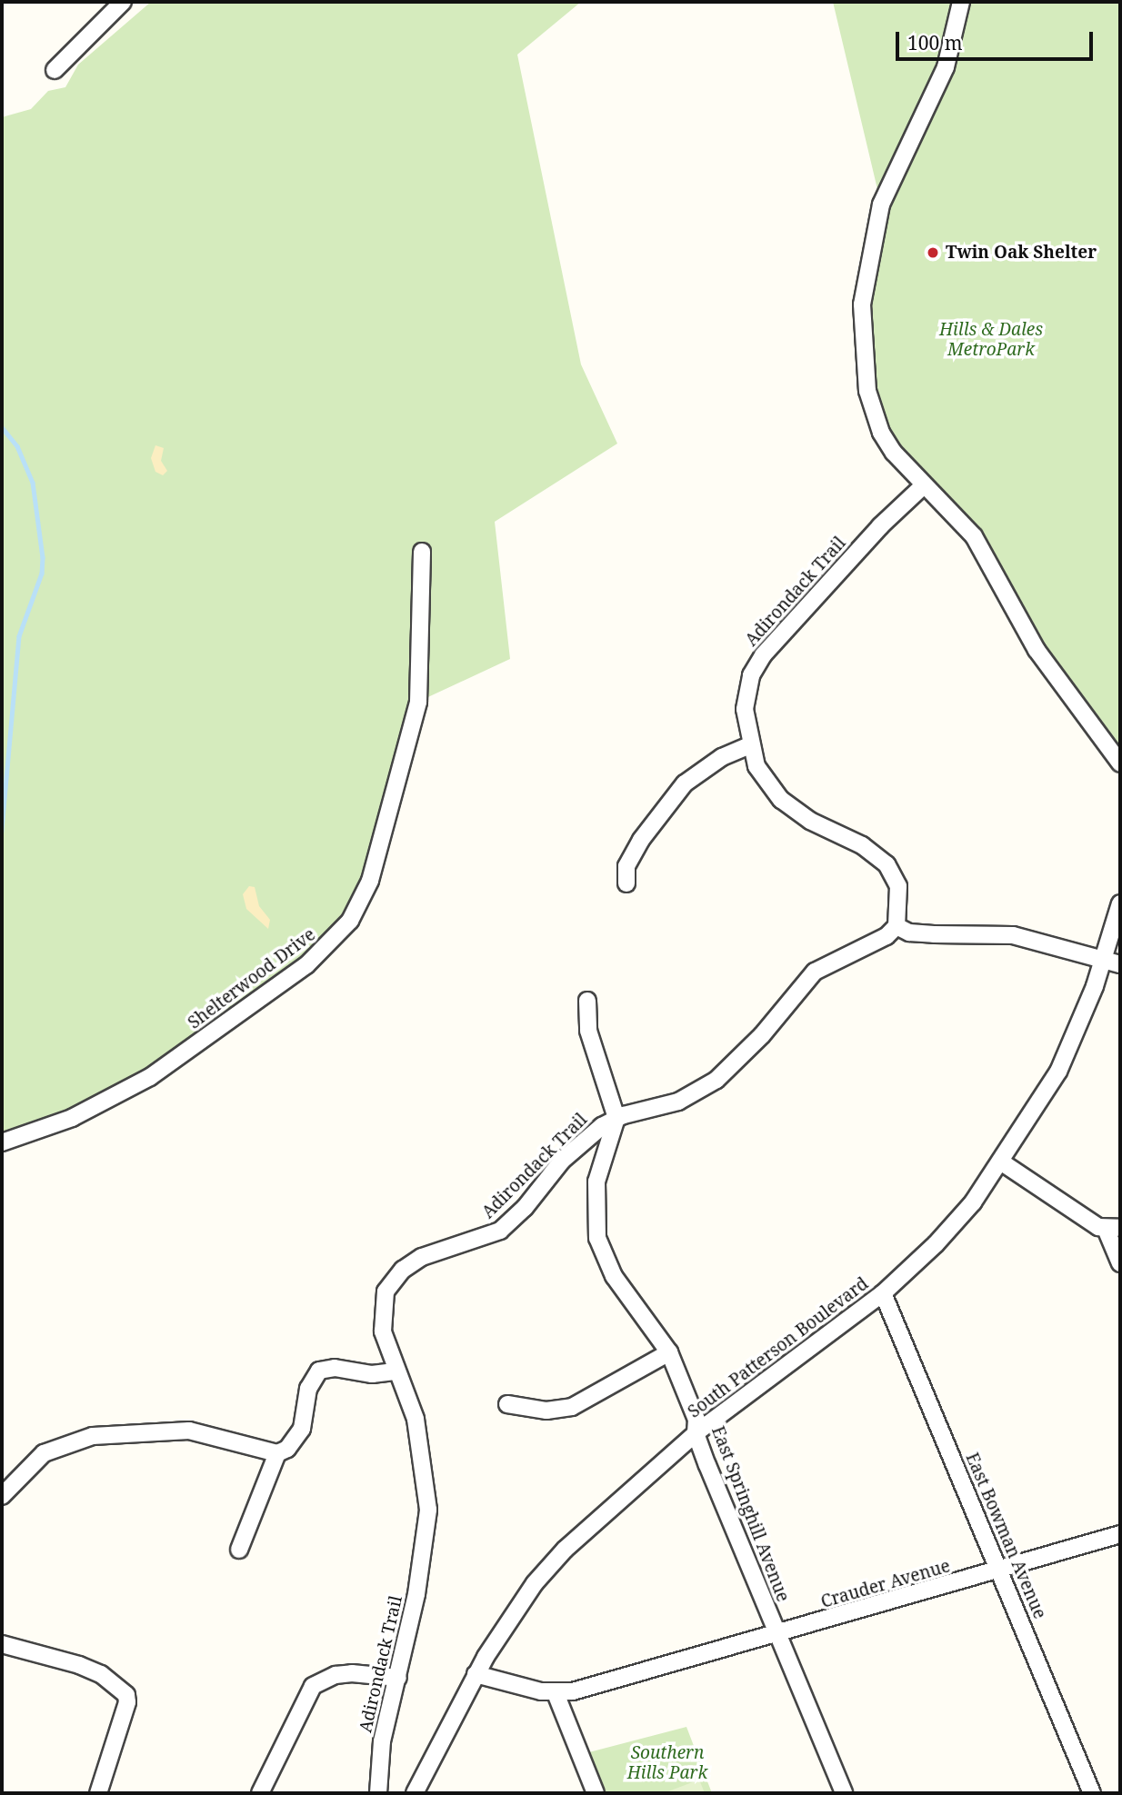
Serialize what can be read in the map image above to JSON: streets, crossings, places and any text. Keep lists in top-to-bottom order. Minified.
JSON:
{"streets":{"street":["Adirondack Trail","Shelterwood Drive","South Patterson Boulevard","East Springhill Avenue","East Bowman Avenue","Crauder Avenue"]},"crossings":[["Adirondack Trail","East Springhill Avenue"],["South Patterson Boulevard","East Springhill Avenue"],["South Patterson Boulevard","East Bowman Avenue"],["South Patterson Boulevard","Crauder Avenue"],["East Springhill Avenue","Crauder Avenue"],["East Bowman Avenue","Crauder Avenue"]],"parks":["Hills & Dales MetroPark","Southern Hills Park"],"places":["Twin Oak Shelter"],"scale_bar":"100 m"}
